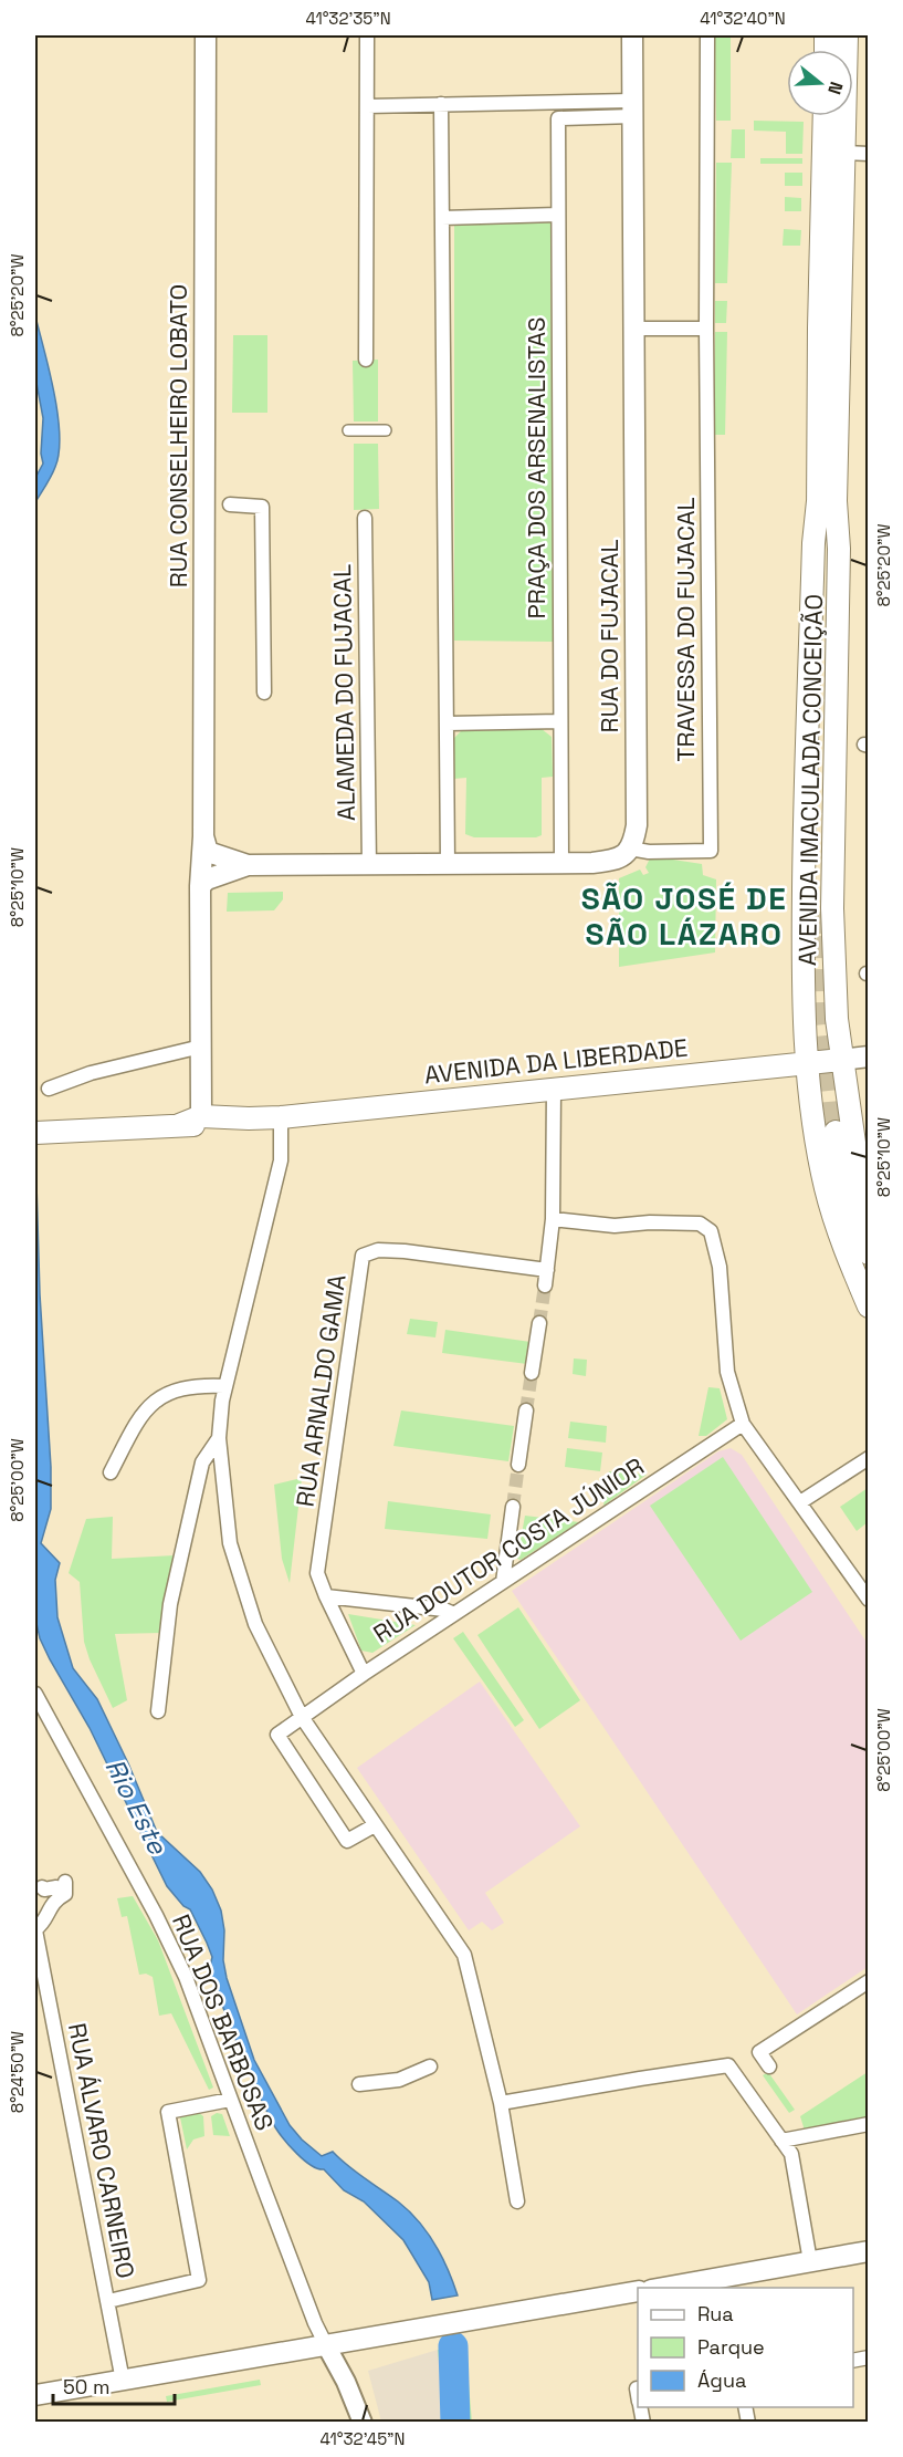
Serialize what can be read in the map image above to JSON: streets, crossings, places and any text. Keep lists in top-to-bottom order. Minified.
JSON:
{"streets":{"main road":["RUA CONSELHEIRO LOBATO","RUA DO FUJACAL","AVENIDA IMACULADA CONCEIÇÃO","AVENIDA DA LIBERDADE"],"street":["PRAÇA DOS ARSENALISTAS","TRAVESSA DO FUJACAL","ALAMEDA DO FUJACAL","RUA ARNALDO GAMA","RUA DOUTOR COSTA JÚNIOR","RUA DOS BARBOSAS","RUA ÁLVARO CARNEIRO"]},"crossings":[["PRAÇA DOS ARSENALISTAS","RUA DO FUJACAL"],["TRAVESSA DO FUJACAL","RUA DO FUJACAL"],["AVENIDA IMACULADA CONCEIÇÃO","AVENIDA DA LIBERDADE"]],"districts":["SÃO JOSÉ DE SÃO LÁZARO"],"water":["Rio Este"],"legend":["Rua","Parque","Água"],"scale_bar":"50 m","north":"right","coordinates":["41°32'35\"N","41°32'40\"N","8°25'20\"W","8°25'10\"W","8°25'00\"W","8°24'50\"W","41°32'45\"N"]}
